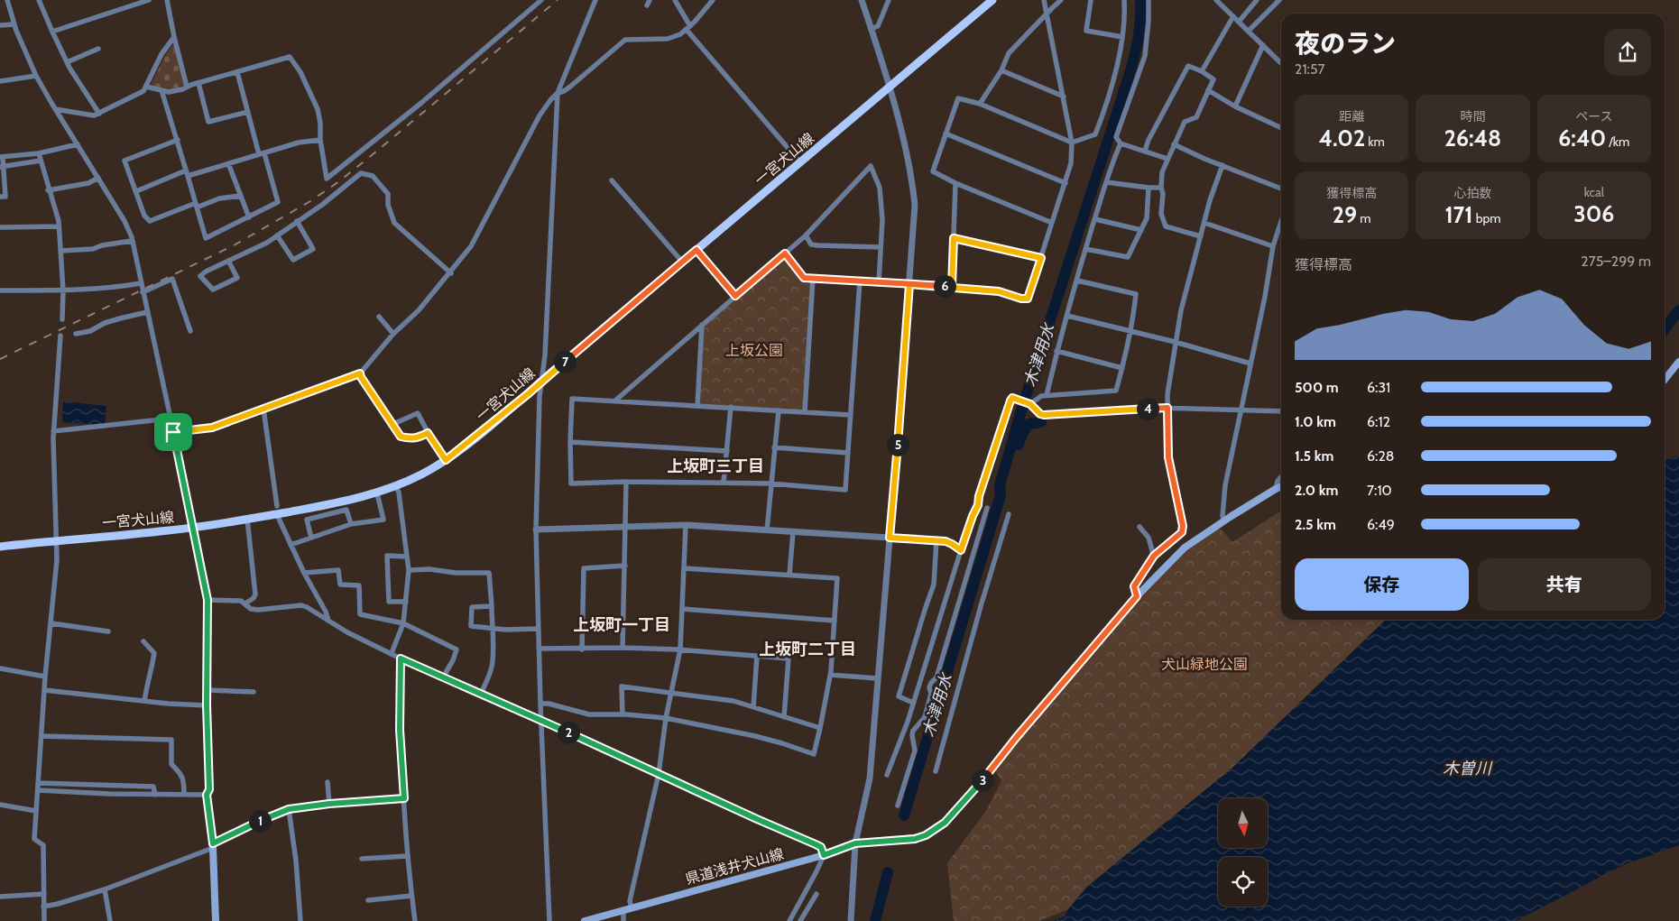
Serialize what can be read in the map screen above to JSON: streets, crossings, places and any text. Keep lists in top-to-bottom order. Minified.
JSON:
{"streets":{"main road":["一宮犬山線","県道浅井犬山線"]},"districts":["上坂町三丁目","上坂町一丁目","上坂町二丁目"],"water":["木津用水","木曽川"],"parks":["上坂公園","犬山緑地公園"],"north":"bottom","page":{"heading":["夜のラン","21:57"],"stats":[["距離","4.02 km"],["時間","26:48"],["ペース","6:40 /km"],["獲得標高","29 m"],["心拍数","171 bpm"],["kcal","306"]],"chart":["獲得標高","275–299 m"],"pins":["6","7","4","5","2","3","1"],"list":[{"name":"500 m","note":"6:31"},{"name":"1.0 km","note":"6:12"},{"name":"1.5 km","note":"6:28"},{"name":"2.0 km","note":"7:10"},{"name":"2.5 km","note":"6:49"}],"buttons":["保存","共有"]}}
